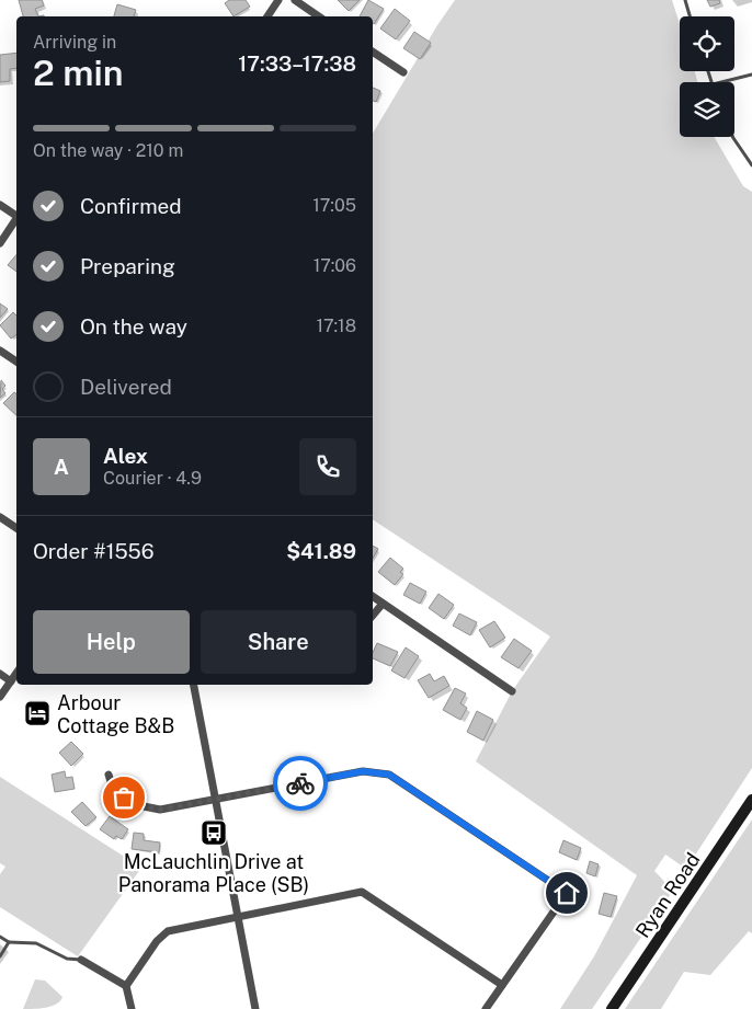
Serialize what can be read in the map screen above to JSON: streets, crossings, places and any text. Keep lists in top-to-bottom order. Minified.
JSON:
{"streets":{"main road":["Ryan Road"]},"places":{"hotel":["Arbour Cottage B&B"],"bus stop":["McLauchlin Drive at Panorama Place (SB)"]},"page":{"heading":["2 min","Arriving in","17:33–17:38"],"panel":["Alex","Courier · 4.9","Order #1556","$41.89"],"bar":"On the way · 210 m","list":[["Confirmed","17:05"],["Preparing","17:06"],["On the way","17:18"],"Delivered"],"round":"A","buttons":["Help","Share"]}}
